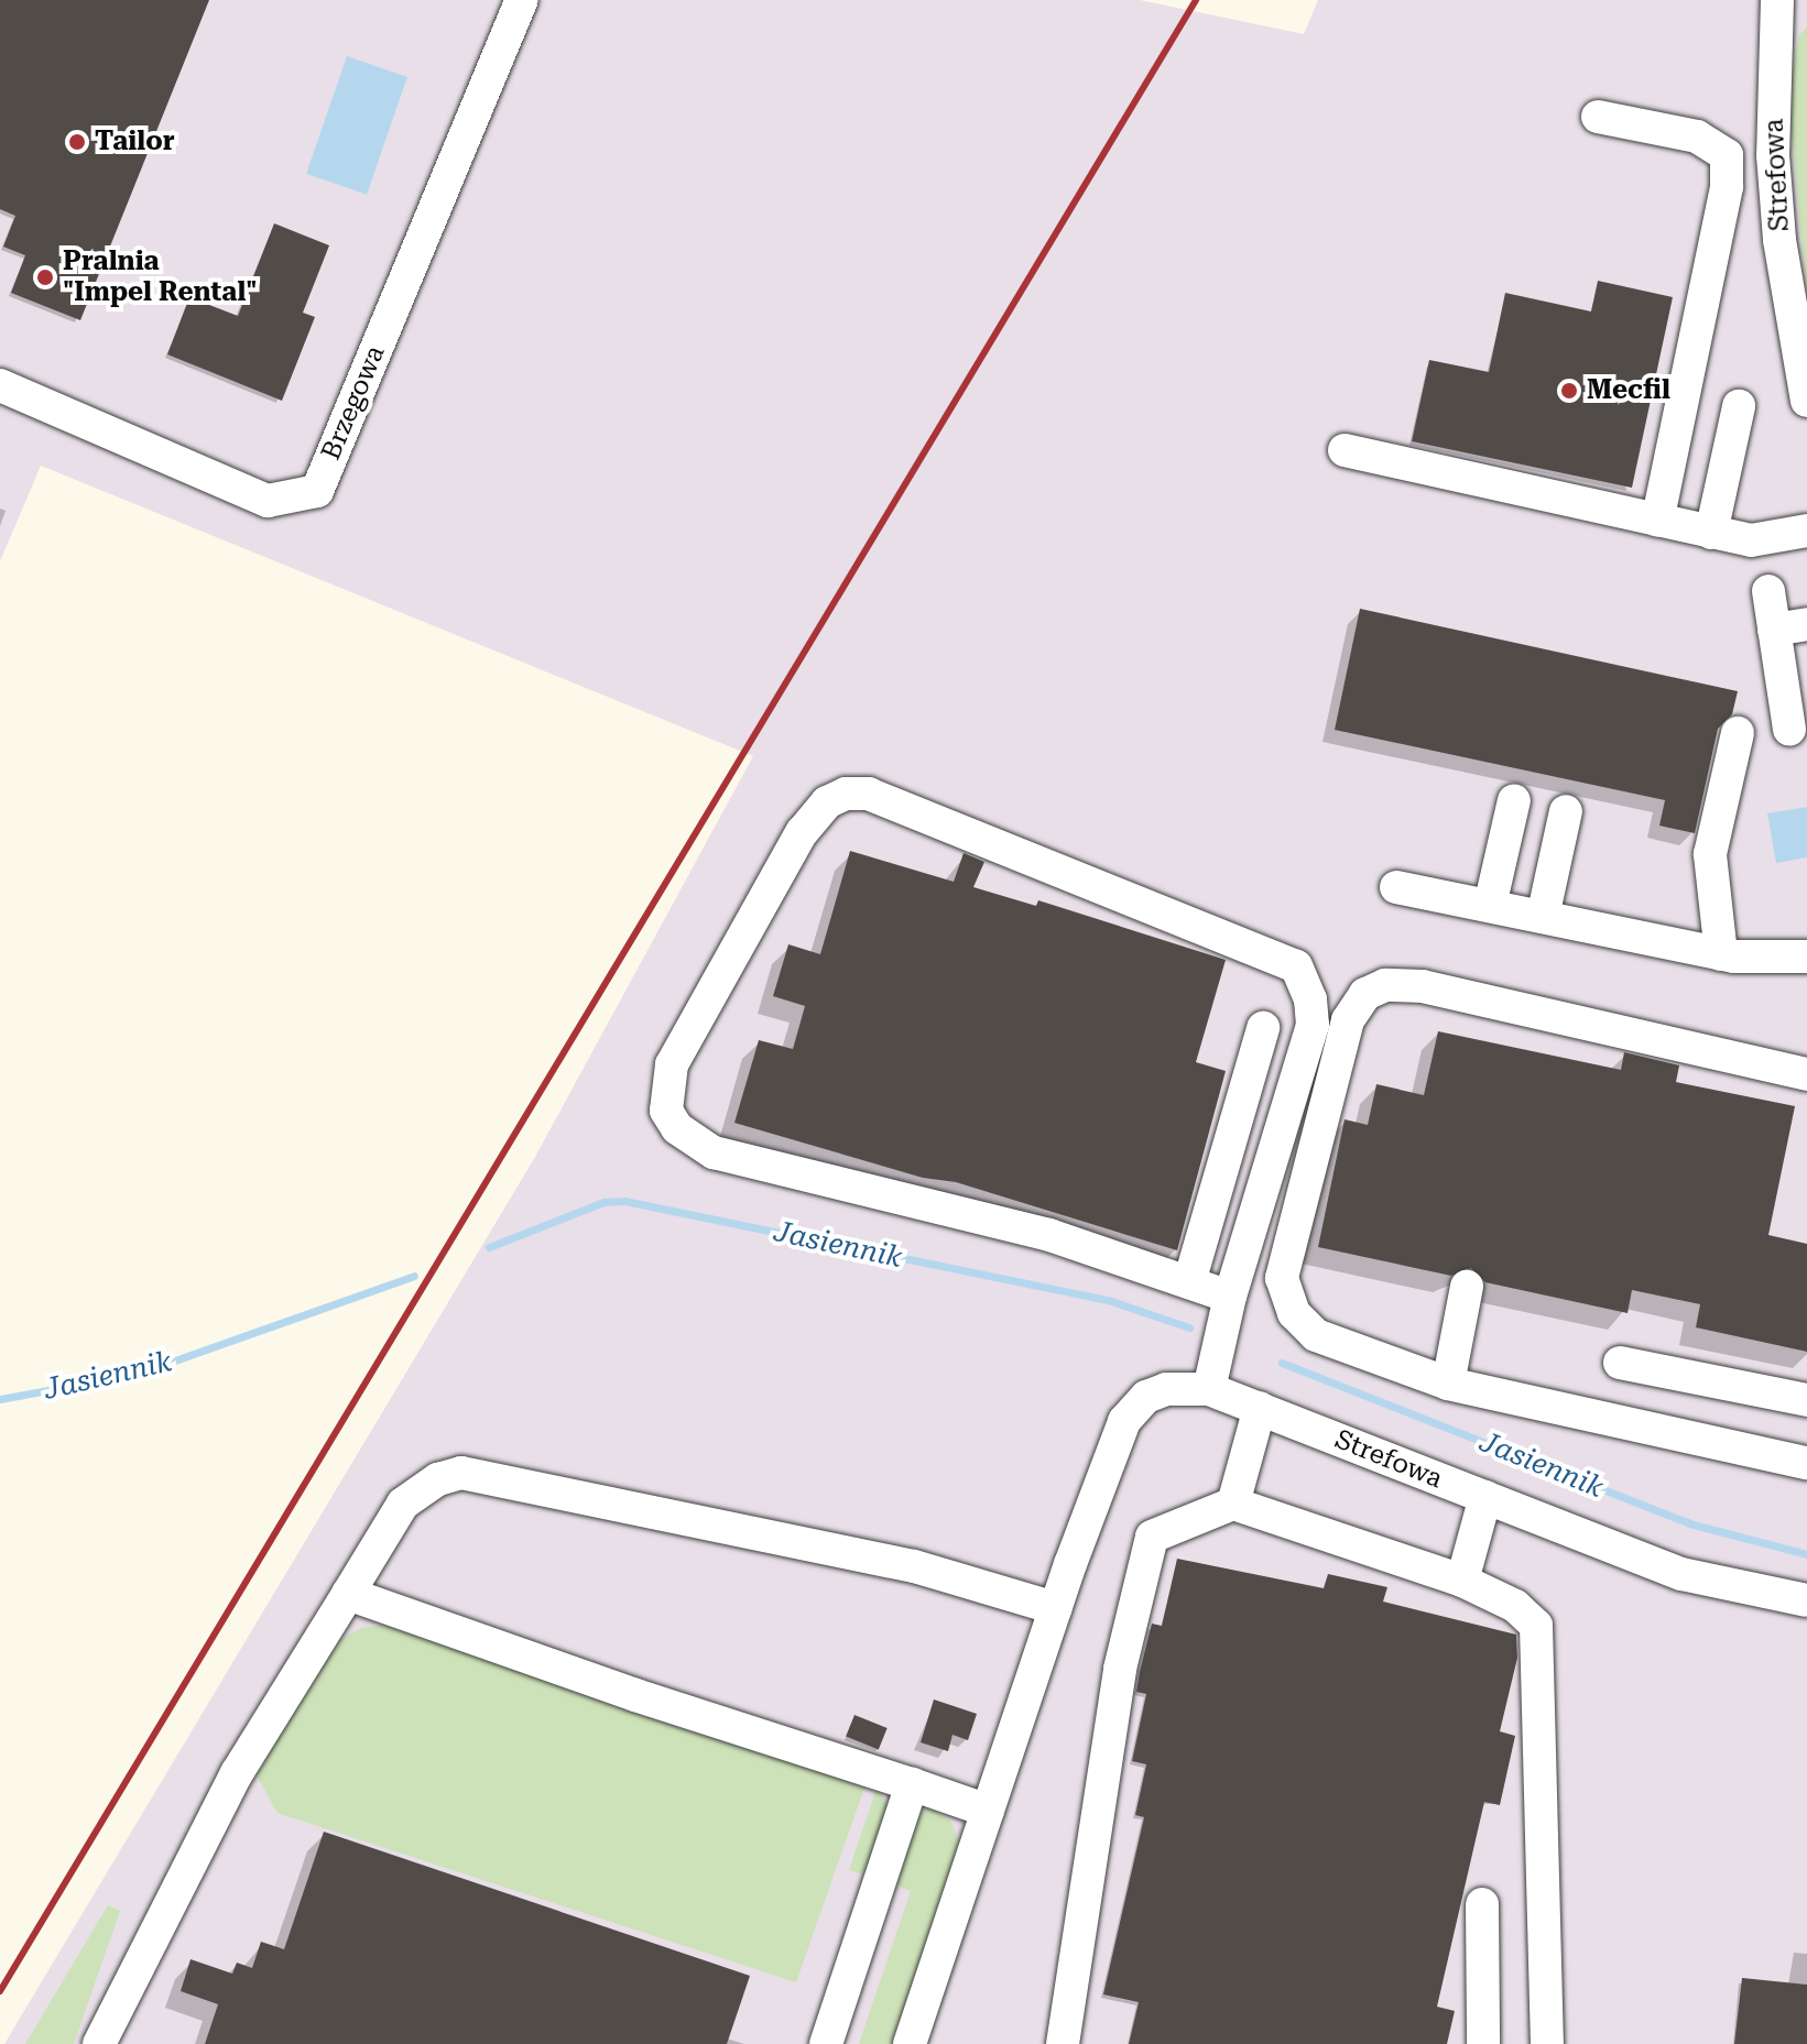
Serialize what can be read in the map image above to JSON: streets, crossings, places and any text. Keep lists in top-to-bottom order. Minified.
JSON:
{"streets":{"street":["Strefowa","Brzegowa"]},"water":["Jasiennik"],"places":["Tailor","Pralnia \"Impel Rental\"","Mecfil"]}
